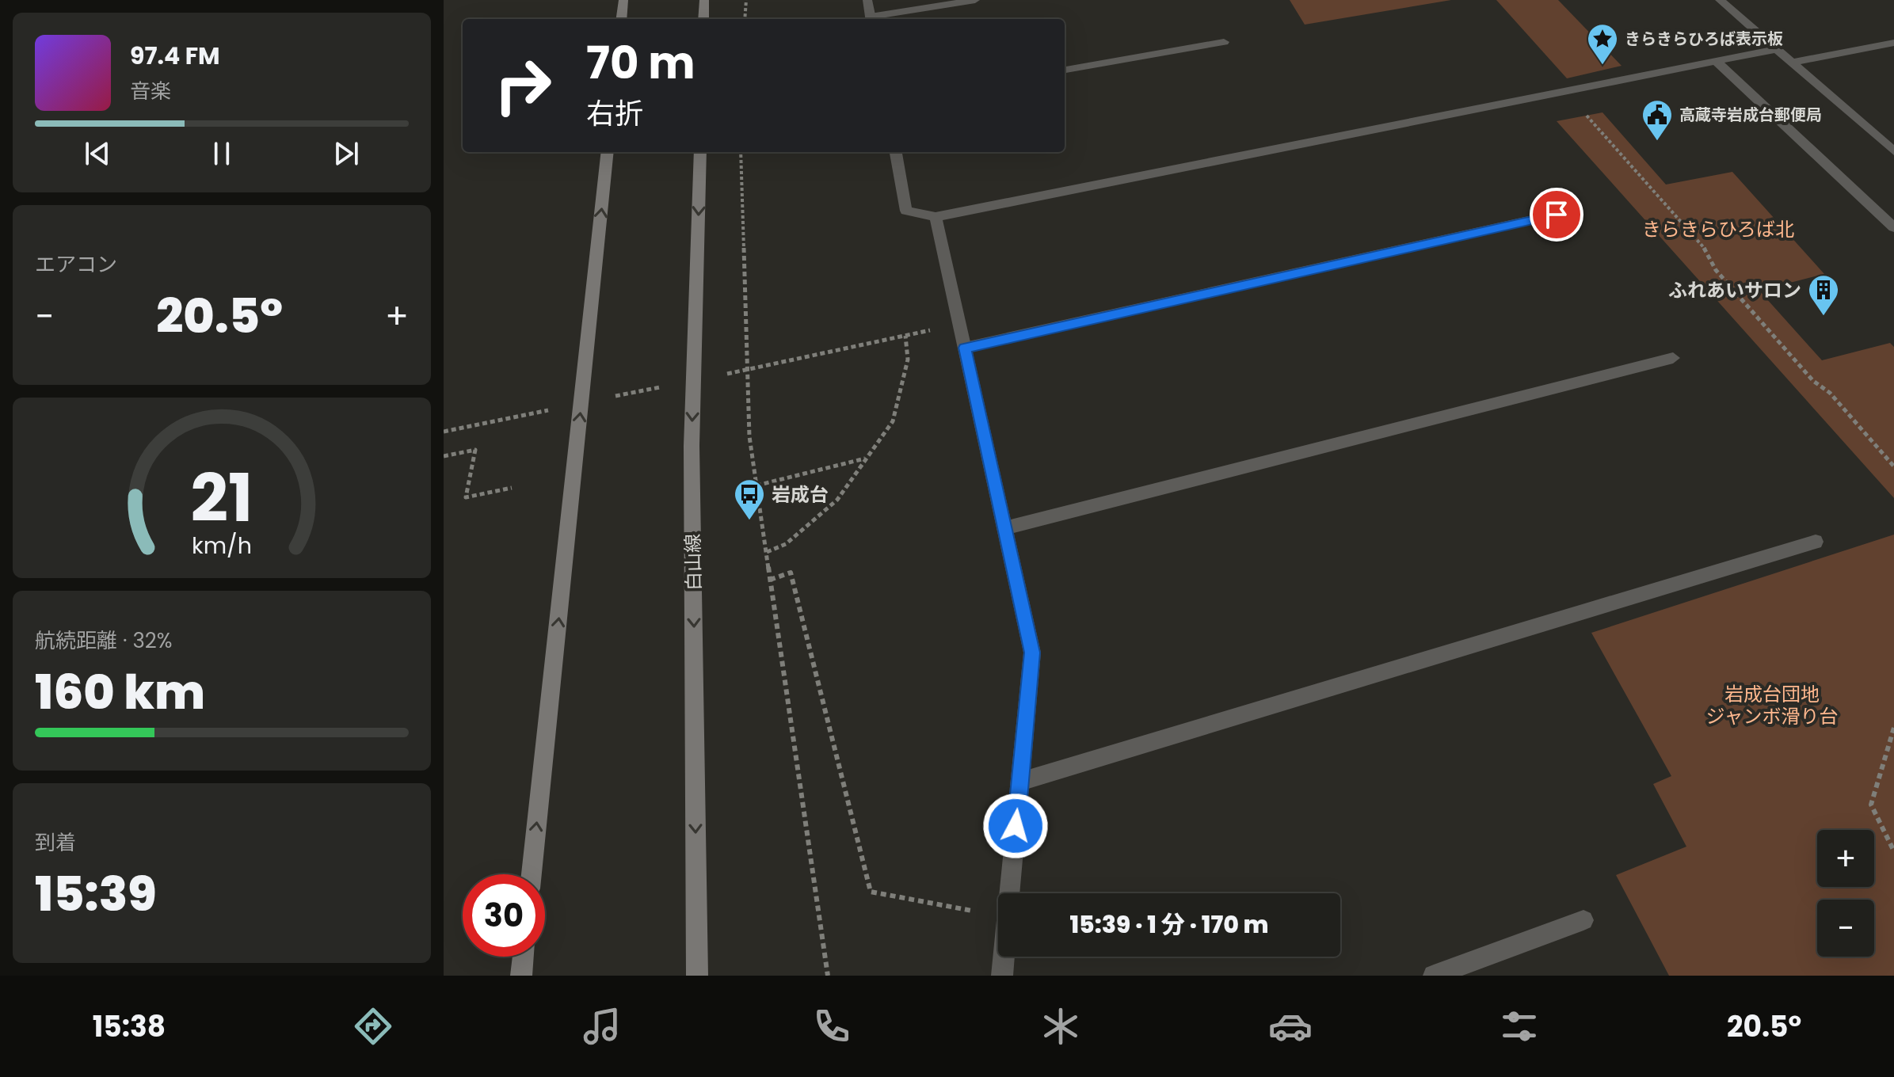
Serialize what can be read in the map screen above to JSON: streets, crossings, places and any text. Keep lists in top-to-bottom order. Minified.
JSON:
{"streets":{"street":["白山線"]},"parks":["きらきらひろば北","岩成台団地 ジャンボ滑り台"],"places":{"place":["きらきらひろば表示板"],"public building":["高蔵寺岩成台郵便局"],"building":["ふれあいサロン"],"bus stop":["岩成台"]},"page":{"turn":["70 m","右折"],"song":["97.4 FM","音楽"],"tile":["エアコン",["航続距離 · 32%","160 km"],["到着","15:39"]],"heat":["−","20.5°","+"],"map_buttons":["+","−"],"limit":"30","trip":"15:39 · 1 分 · 170 m","tabs":["15:38","20.5°"],"gauge":["21","km/h"]}}
